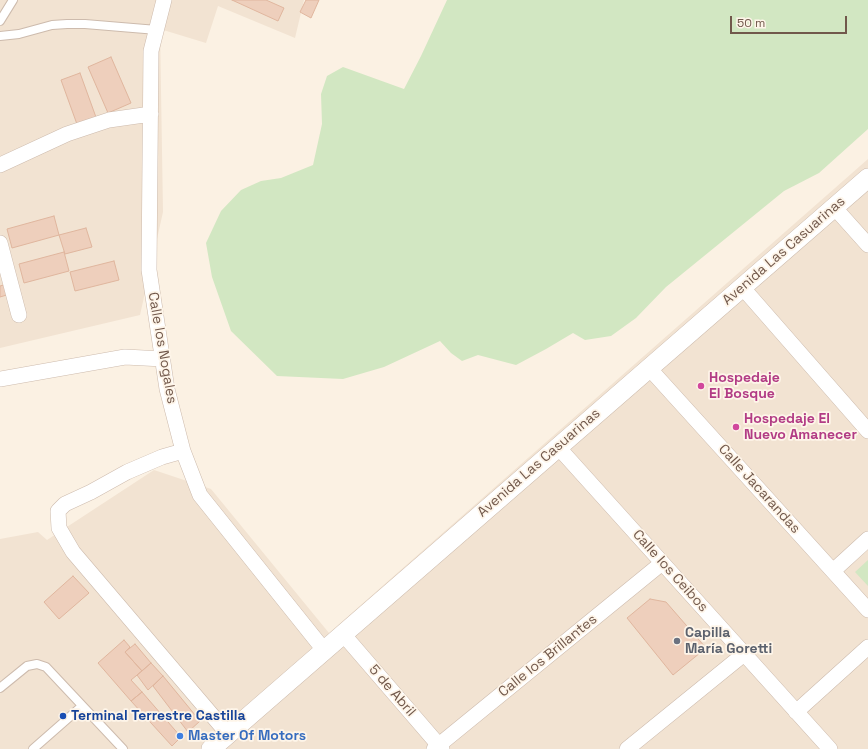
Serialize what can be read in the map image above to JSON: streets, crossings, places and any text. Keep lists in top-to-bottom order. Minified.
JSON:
{"streets":{"street":["Avenida Las Casuarinas","Calle los Nogales","Calle Jacarandas","Calle los Ceibos","Calle los Brillantes","5 de Abril"]},"crossings":[["Avenida Las Casuarinas","Calle los Nogales"],["Avenida Las Casuarinas","Calle Jacarandas"],["Avenida Las Casuarinas","Calle los Ceibos"],["Avenida Las Casuarinas","5 de Abril"],["Calle los Ceibos","Calle los Brillantes"],["Calle los Brillantes","5 de Abril"]],"places":["Hospedaje El Bosque","Hospedaje El Nuevo Amanecer","Capilla María Goretti","Terminal Terrestre Castilla","Master Of Motors"],"scale_bar":"50 m"}
